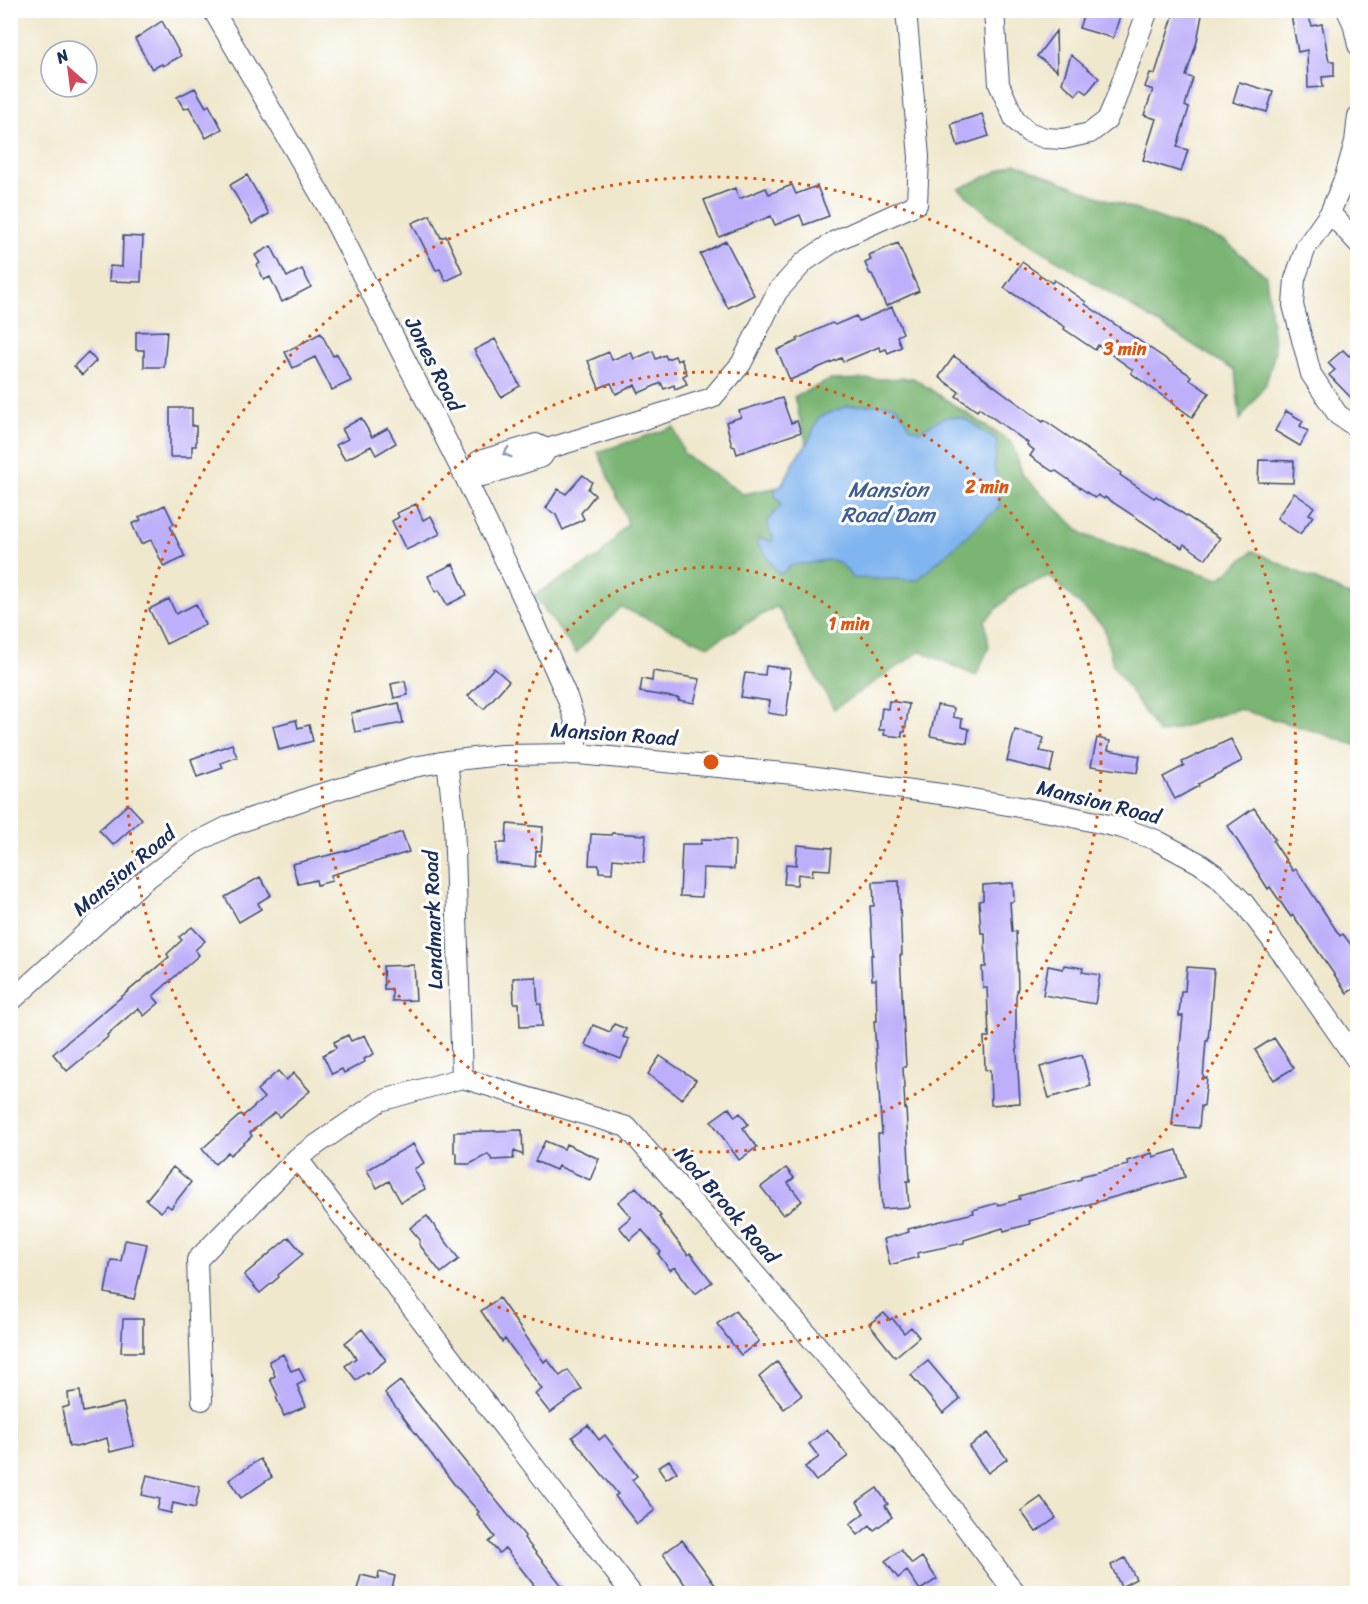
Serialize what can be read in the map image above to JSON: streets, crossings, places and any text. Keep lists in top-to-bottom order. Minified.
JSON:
{"streets":{"street":["Jones Road","Mansion Road","Landmark Road","Nod Brook Road"]},"crossings":[["Jones Road","Mansion Road"],["Mansion Road","Landmark Road"],["Landmark Road","Nod Brook Road"]],"water":["Mansion Road Dam"],"north":"top left","rings":["3 min","2 min","1 min"]}
